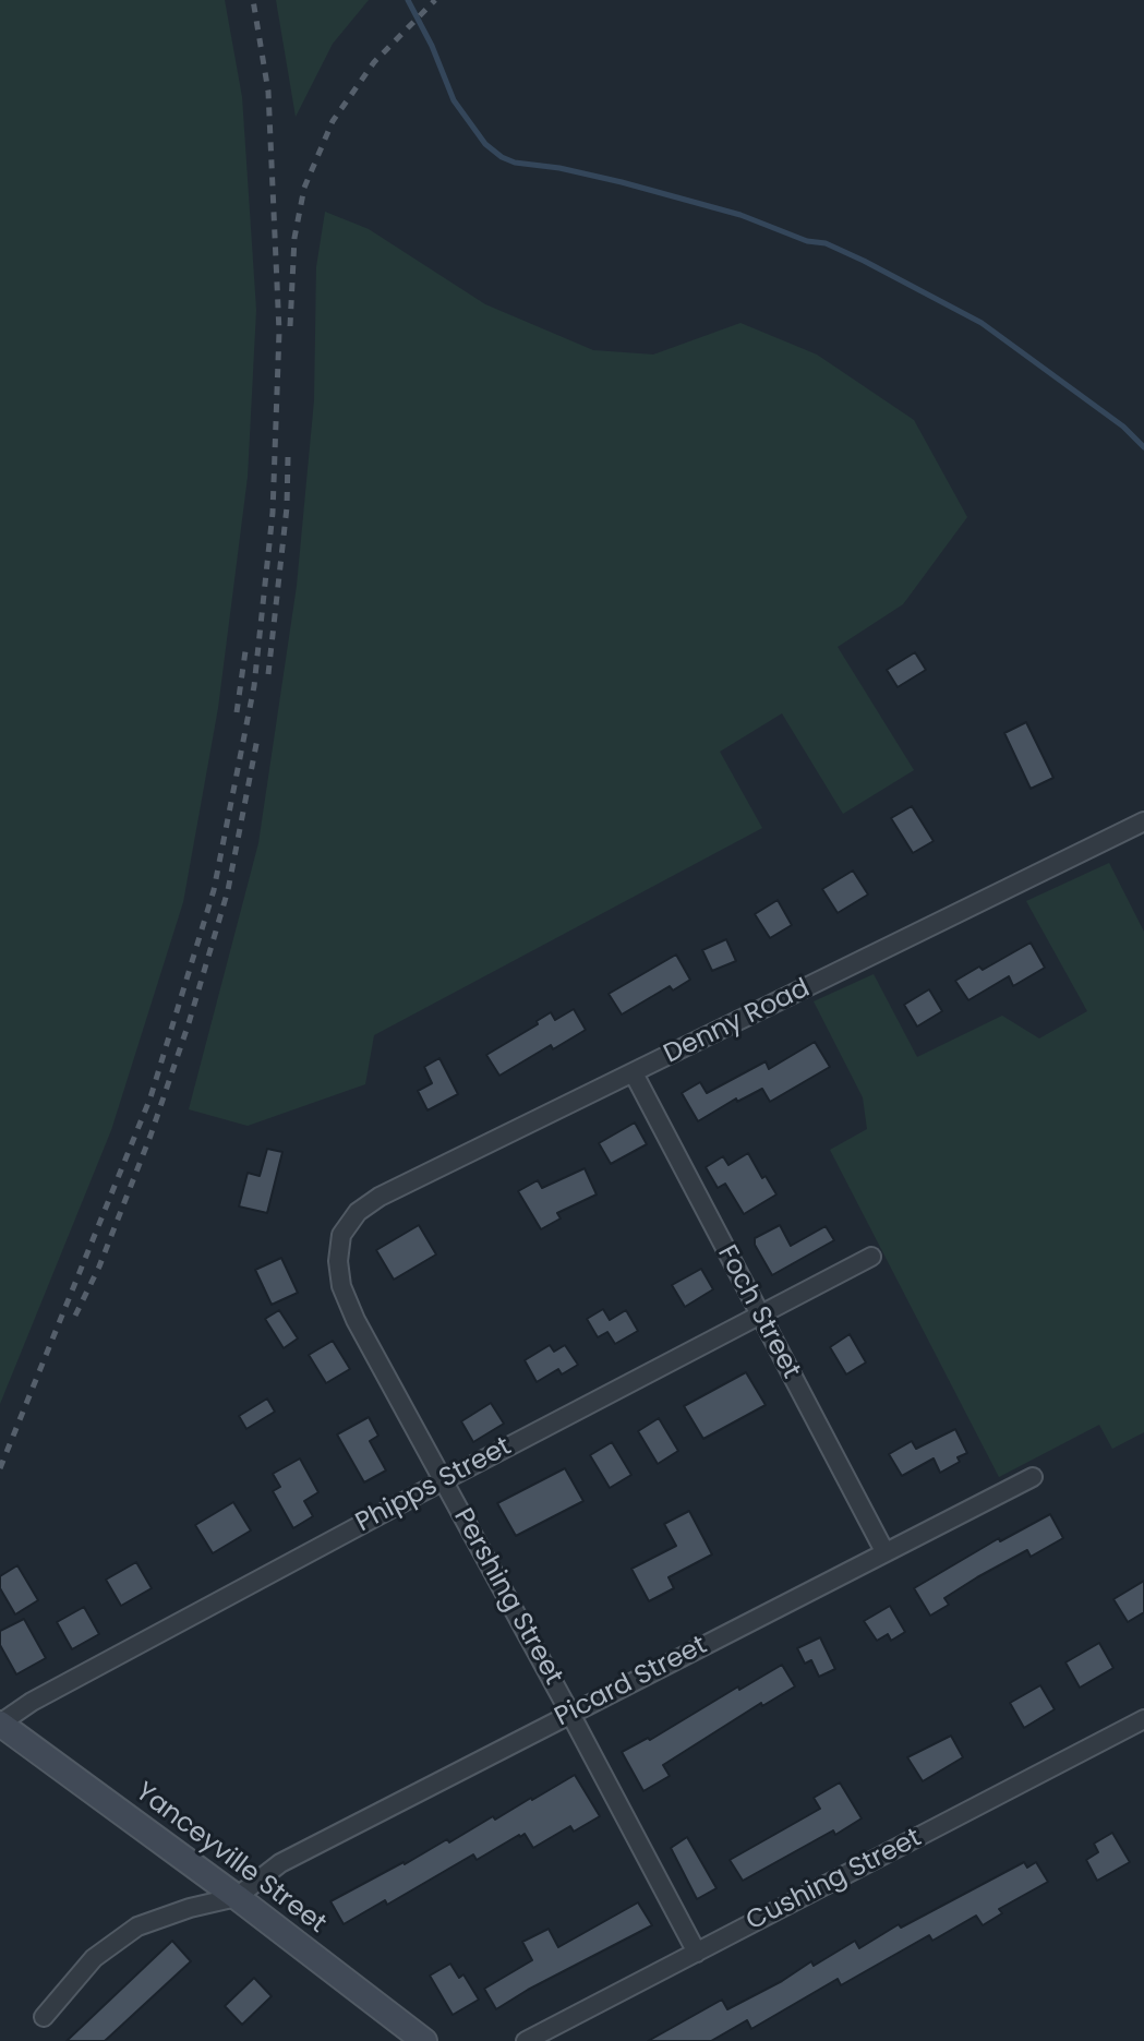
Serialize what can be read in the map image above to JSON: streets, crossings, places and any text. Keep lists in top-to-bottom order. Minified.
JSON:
{"streets":{"main road":["Yanceyville Street"],"street":["Denny Road","Foch Street","Phipps Street","Pershing Street","Picard Street","Cushing Street"]},"crossings":[["Denny Road","Foch Street"],["Denny Road","Pershing Street"],["Foch Street","Phipps Street"],["Foch Street","Picard Street"],["Phipps Street","Pershing Street"],["Phipps Street","Yanceyville Street"],["Pershing Street","Picard Street"],["Pershing Street","Cushing Street"],["Picard Street","Yanceyville Street"]]}
